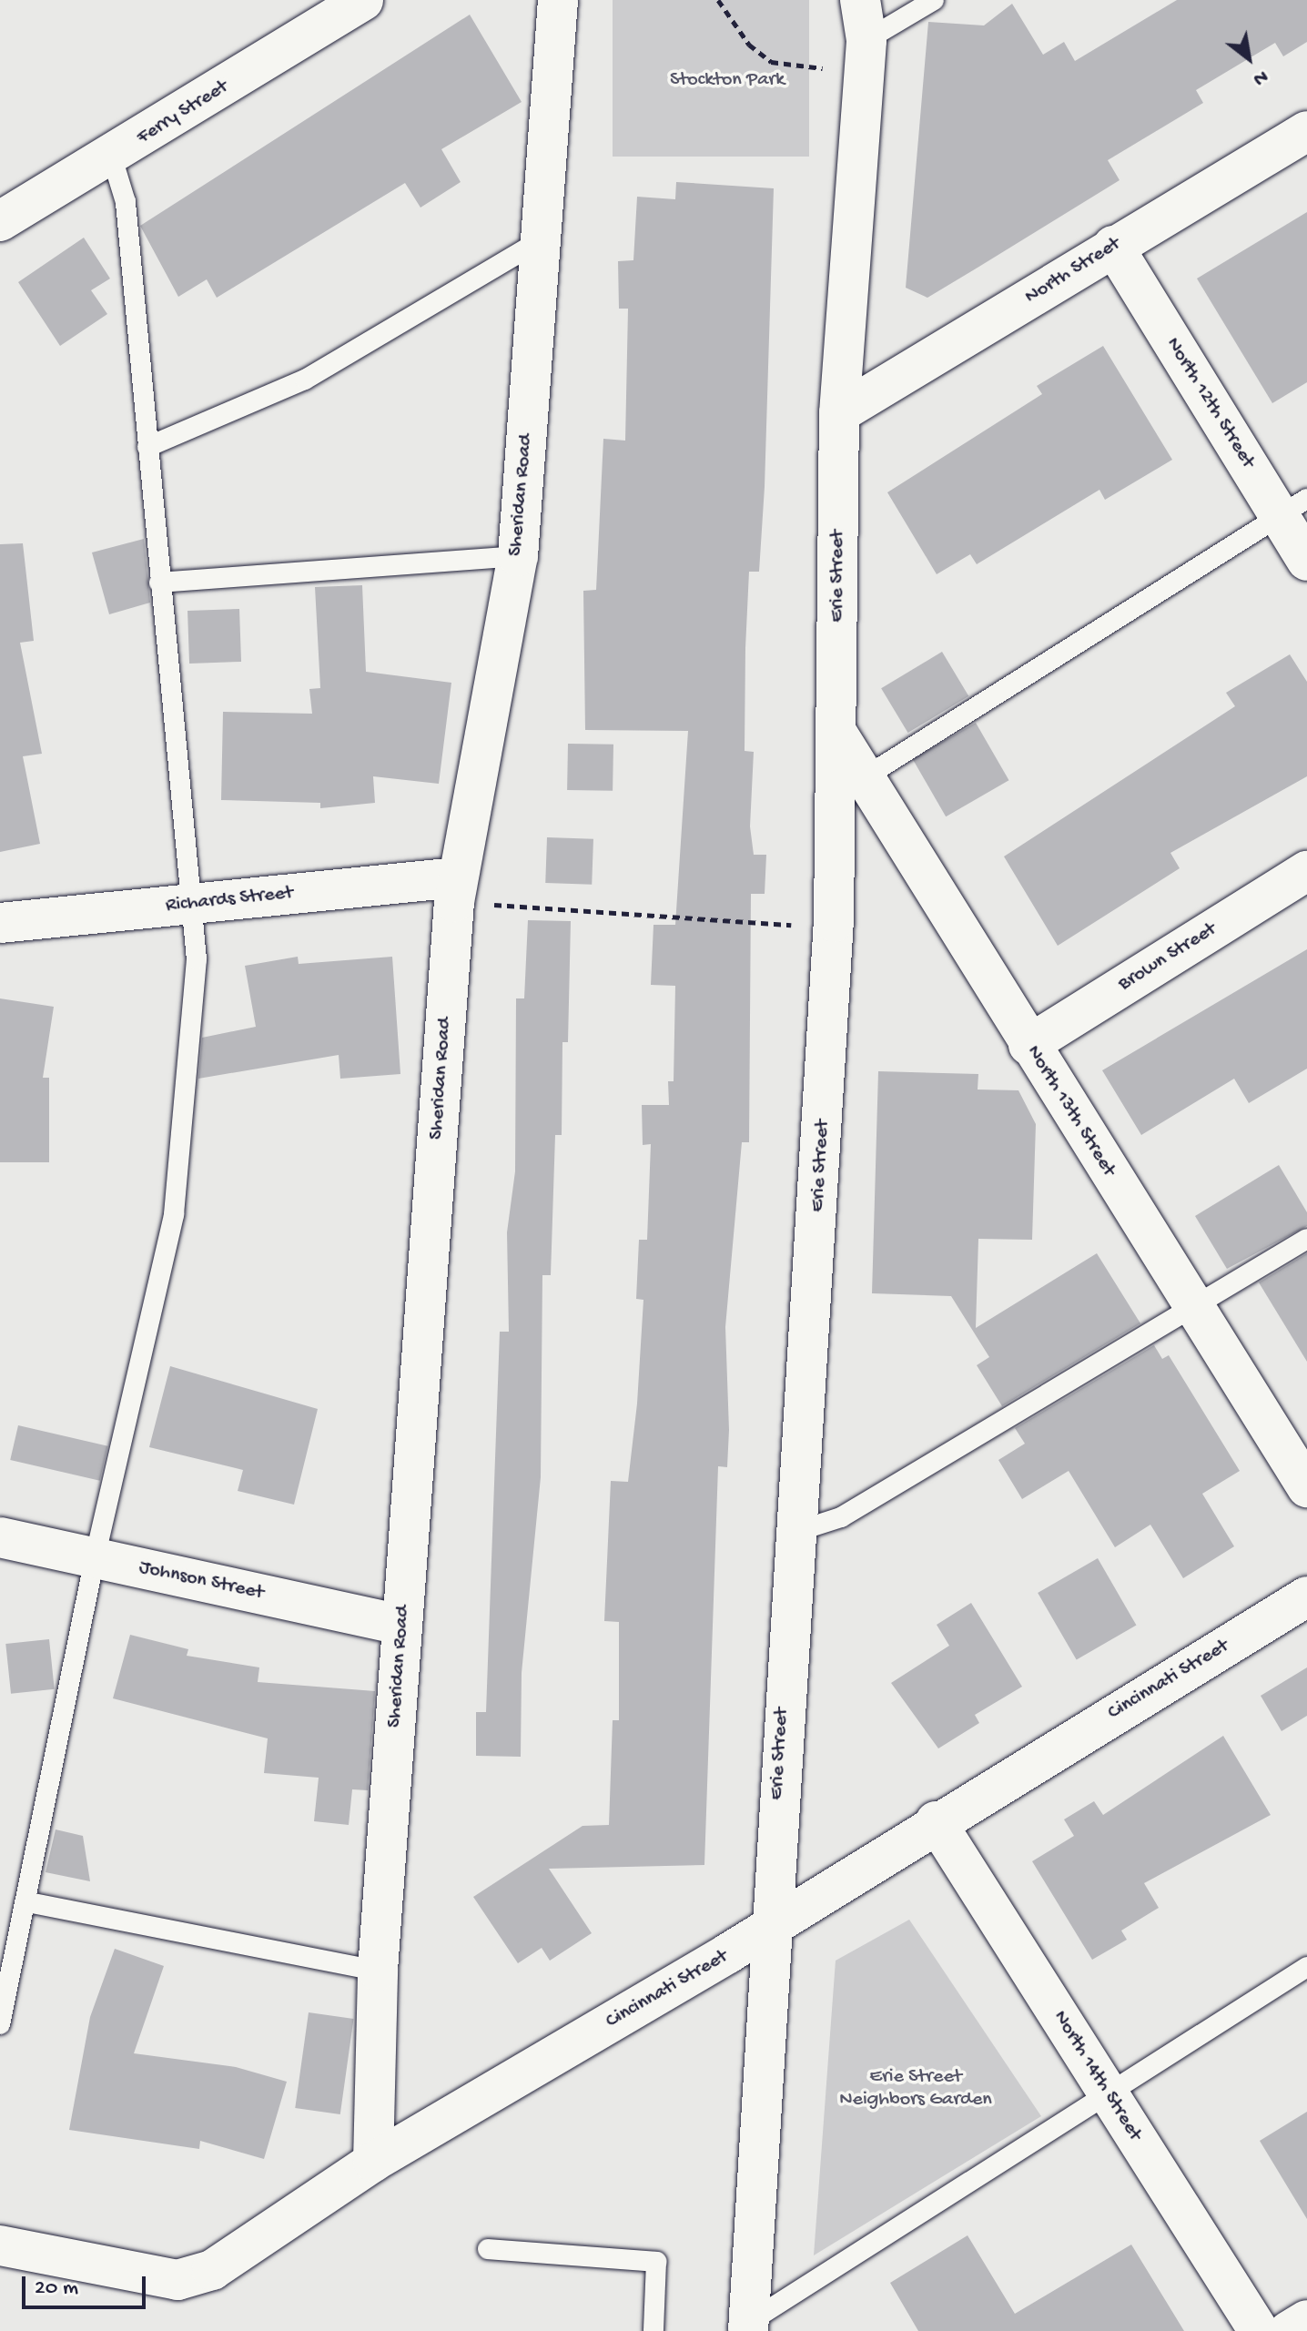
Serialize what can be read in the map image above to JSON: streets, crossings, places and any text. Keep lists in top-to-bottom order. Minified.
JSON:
{"streets":{"street":["Ferry Street","North Street","North 12th Street","Sheridan Road","Erie Street","Richards Street","Brown Street","North 13th Street","Johnson Street","Cincinnati Street","North 14th Street"]},"crossings":[["North Street","North 12th Street"],["North Street","Erie Street"],["Sheridan Road","Richards Street"],["Sheridan Road","Johnson Street"],["Sheridan Road","Cincinnati Street"],["Erie Street","North 13th Street"],["Erie Street","Cincinnati Street"],["Brown Street","North 13th Street"],["Cincinnati Street","North 14th Street"]],"parks":["Stockton Park","Erie Street Neighbors Garden"],"scale_bar":"20 m","north":"bottom right"}
